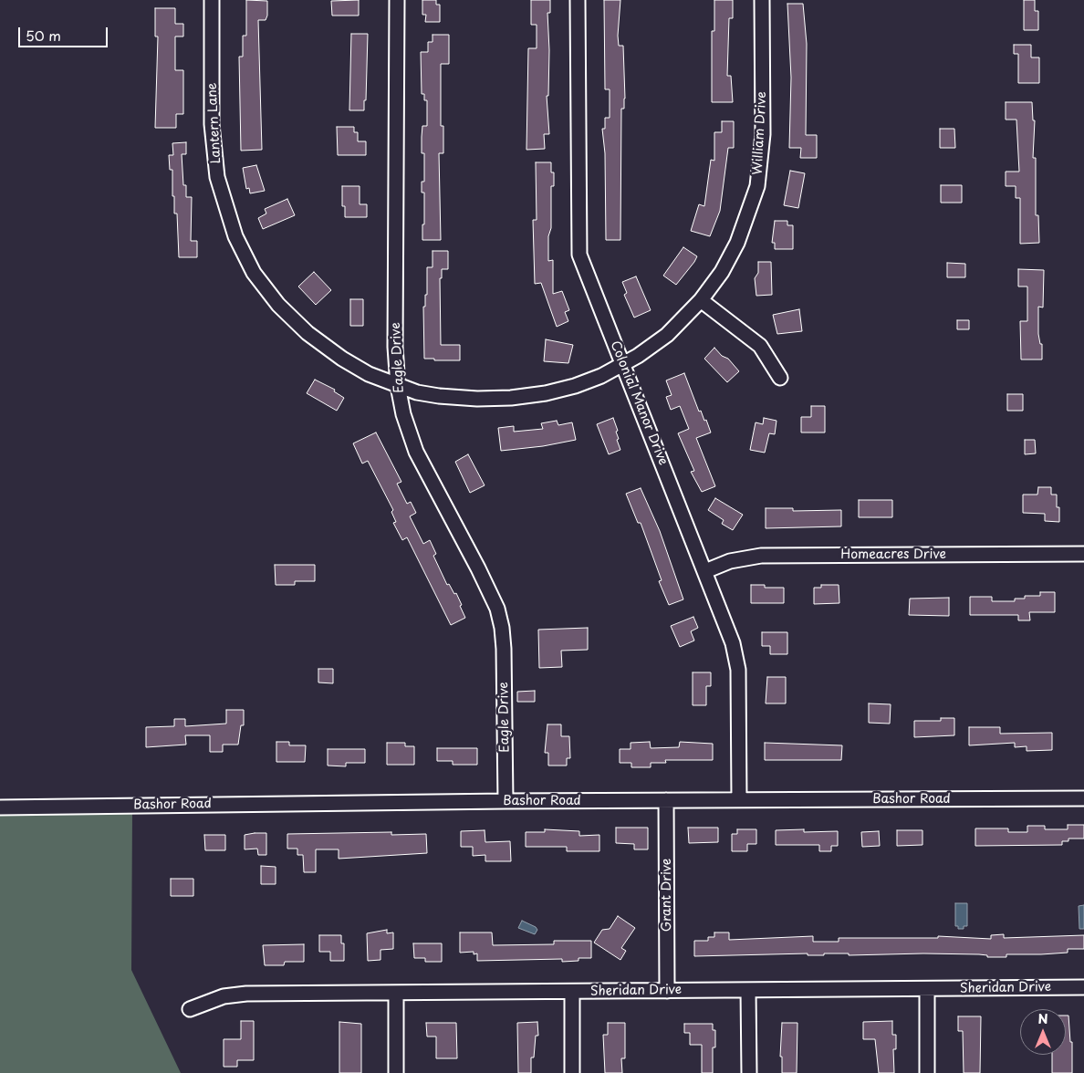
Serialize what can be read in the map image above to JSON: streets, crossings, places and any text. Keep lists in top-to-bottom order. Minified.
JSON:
{"streets":{"street":["Lantern Lane","William Drive","Eagle Drive","Colonial Manor Drive","Homeacres Drive","Bashor Road","Grant Drive","Sheridan Drive"]},"crossings":[["Lantern Lane","William Drive"],["Lantern Lane","Eagle Drive"],["William Drive","Eagle Drive"],["William Drive","Colonial Manor Drive"],["Eagle Drive","Bashor Road"],["Colonial Manor Drive","Homeacres Drive"],["Colonial Manor Drive","Bashor Road"],["Bashor Road","Grant Drive"],["Grant Drive","Sheridan Drive"]],"scale_bar":"50 m","north":"top"}
